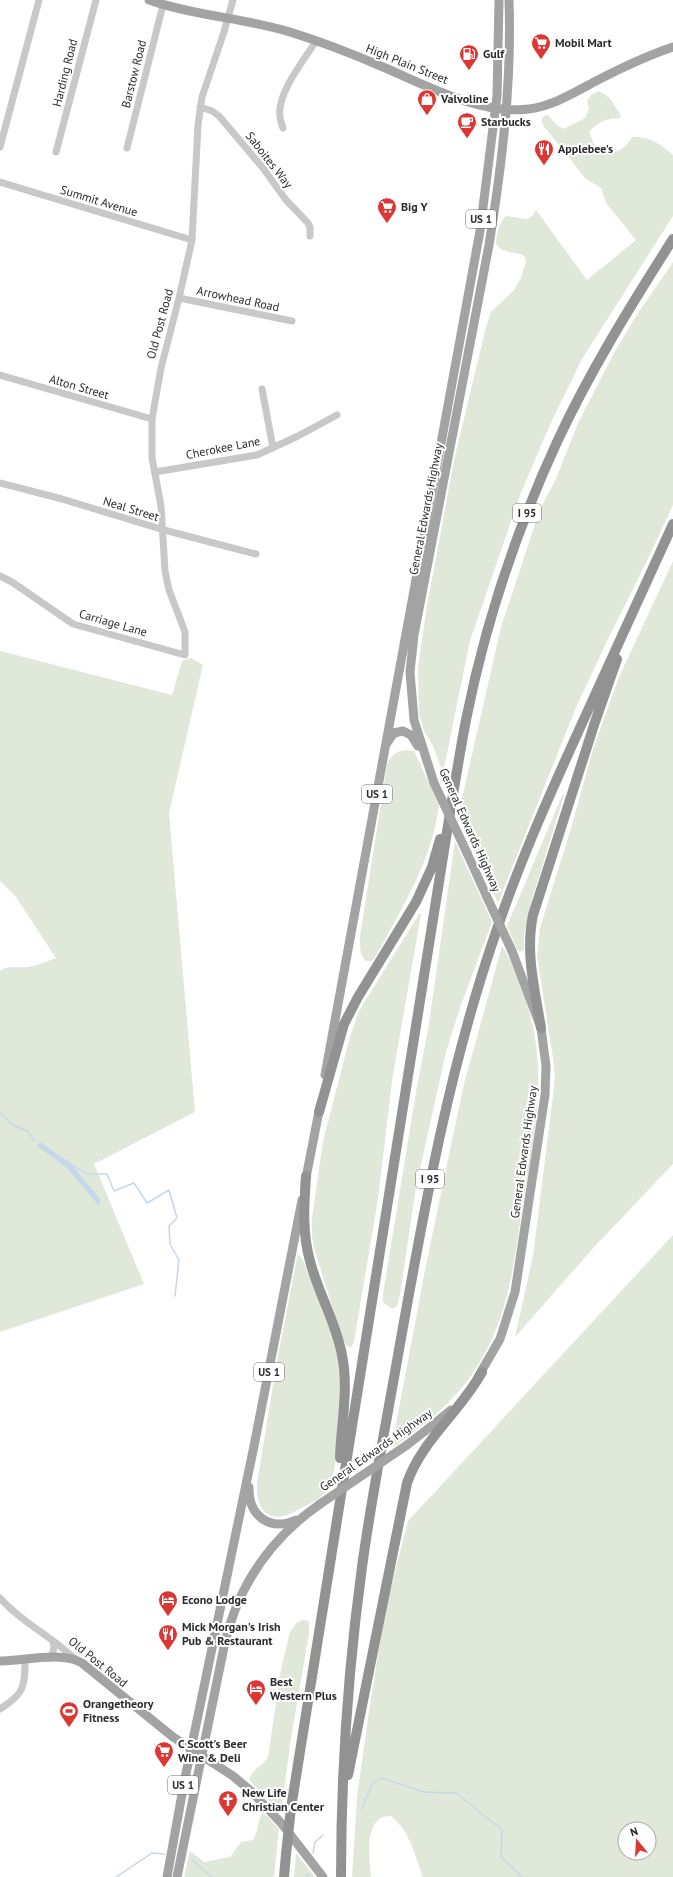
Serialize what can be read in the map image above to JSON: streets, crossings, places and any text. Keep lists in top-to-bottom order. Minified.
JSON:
{"streets":{"highway":["I 95"],"main road":["High Plain Street","US 1","Old Post Road","General Edwards Highway"],"street":["Harding Road","Barstow Road","Saboites Way","Summit Avenue","Arrowhead Road","Alton Street","Cherokee Lane","Neal Street","Carriage Lane"]},"crossings":[["High Plain Street","Barstow Road"],["High Plain Street","US 1"],["High Plain Street","Old Post Road"],["High Plain Street","General Edwards Highway"],["Saboites Way","Old Post Road"],["Summit Avenue","Old Post Road"],["US 1","General Edwards Highway"],["Arrowhead Road","Old Post Road"],["Old Post Road","Alton Street"],["Old Post Road","Cherokee Lane"],["Old Post Road","Neal Street"],["Old Post Road","General Edwards Highway"],["Old Post Road","Carriage Lane"]],"places":{"supermarket":["Mobil Mart","Big Y","C Scott's Beer Wine & Deli"],"fuel station":["Gulf"],"shop":["Valvoline"],"cafe":["Starbucks"],"restaurant":["Applebee's","Mick Morgan's Irish Pub & Restaurant"],"hotel":["Econo Lodge","Best Western Plus"],"sports":["Orangetheory Fitness"],"church":["New Life Christian Center"]},"north":"top"}
